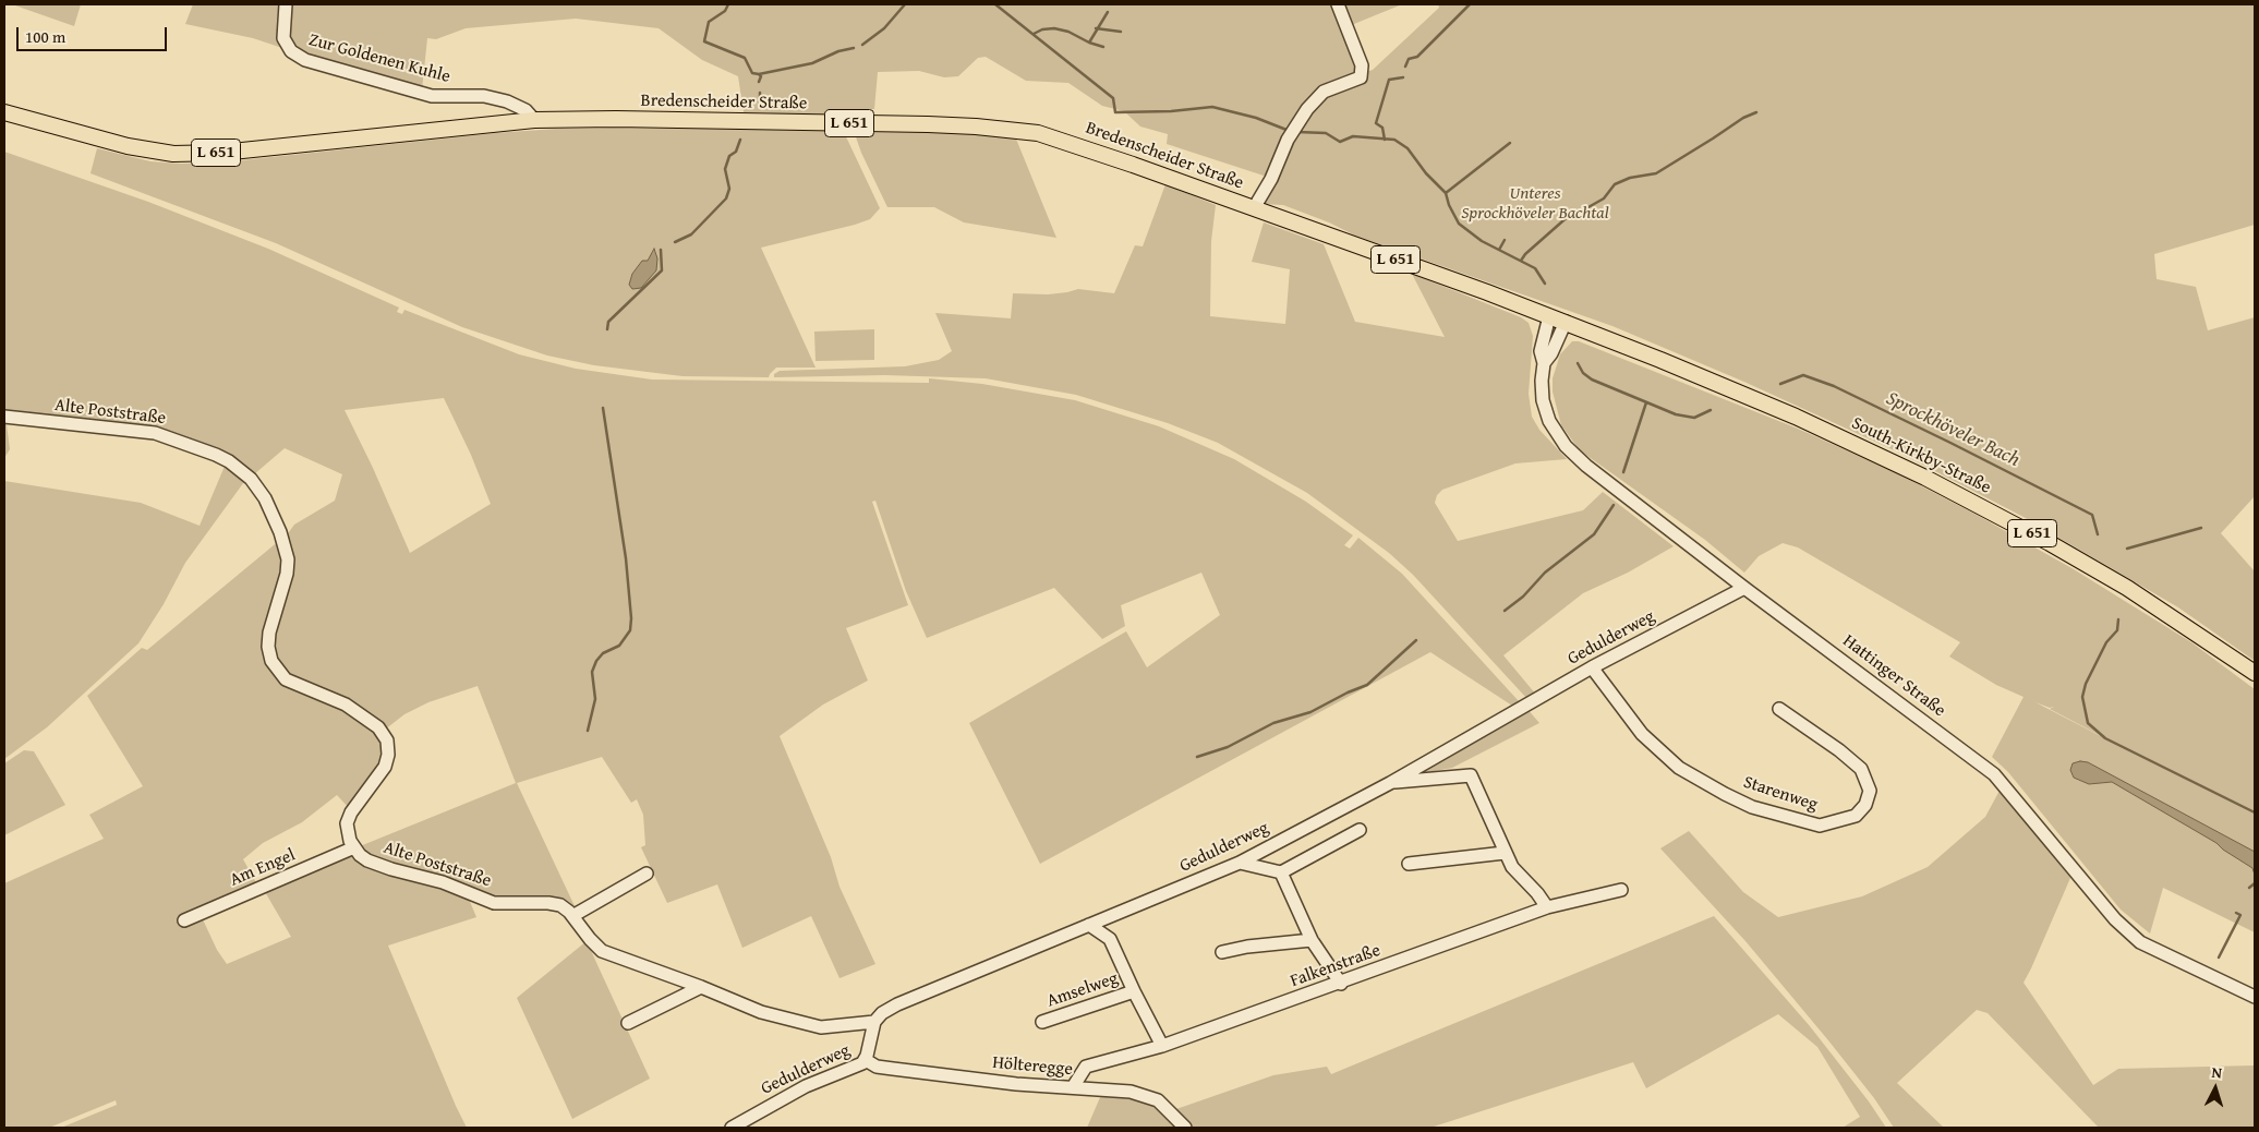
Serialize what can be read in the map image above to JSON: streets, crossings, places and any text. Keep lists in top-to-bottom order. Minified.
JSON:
{"streets":{"main road":["Bredenscheider Straße","L 651","South-Kirkby-Straße"],"street":["Zur Goldenen Kuhle","Alte Poststraße","Gedulderweg","Hattinger Straße","Starenweg","Am Engel","Falkenstraße","Amselweg","Hölteregge"]},"crossings":[["Zur Goldenen Kuhle","Bredenscheider Straße"],["Bredenscheider Straße","South-Kirkby-Straße"],["Bredenscheider Straße","Hattinger Straße"],["Alte Poststraße","Gedulderweg"],["Alte Poststraße","Am Engel"],["South-Kirkby-Straße","Hattinger Straße"],["Gedulderweg","Hattinger Straße"],["Gedulderweg","Starenweg"],["Gedulderweg","Amselweg"],["Gedulderweg","Hölteregge"],["Falkenstraße","Amselweg"],["Falkenstraße","Hölteregge"]],"water":["Sprockhöveler Bach"],"parks":["Unteres Sprockhöveler Bachtal"],"scale_bar":"100 m","north":"top"}
